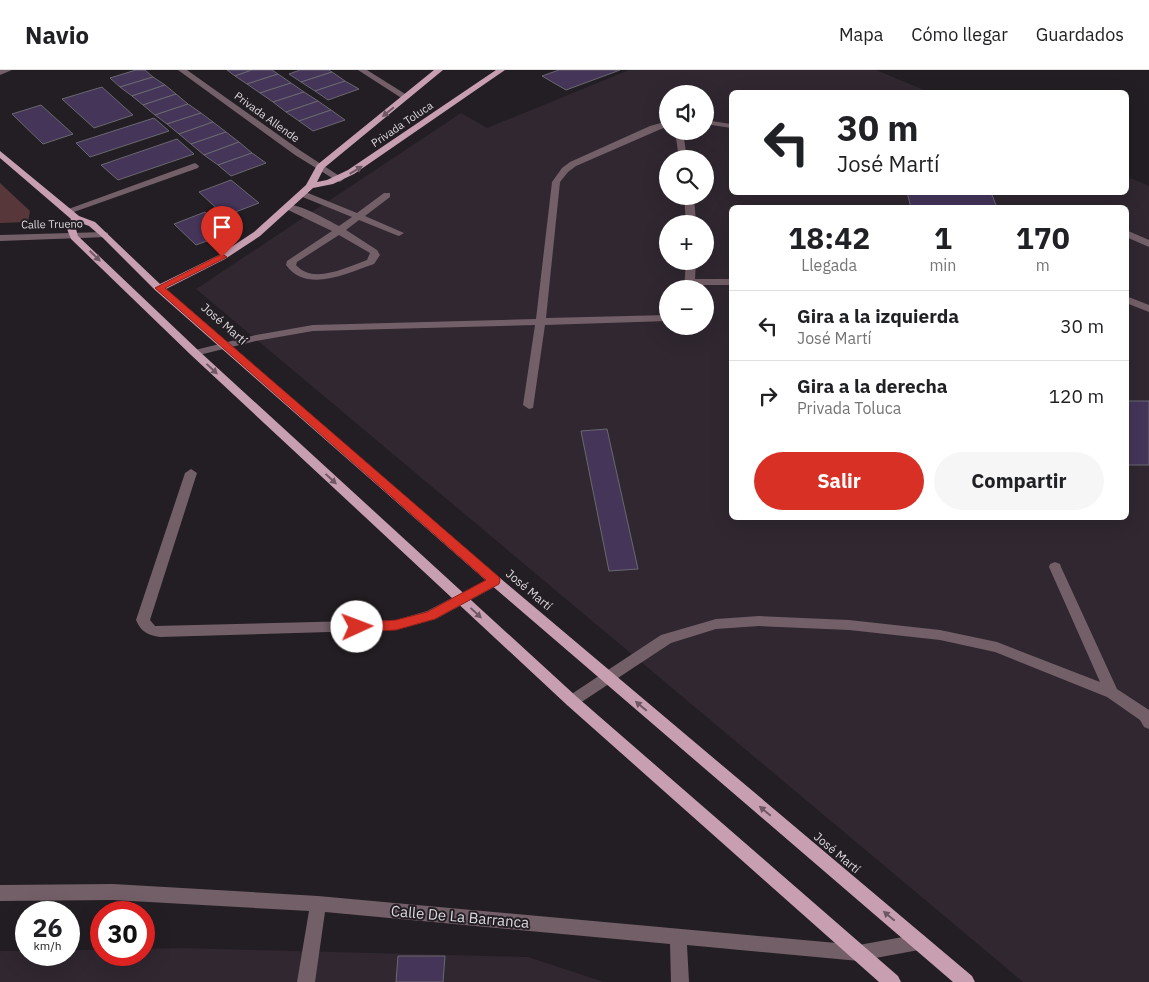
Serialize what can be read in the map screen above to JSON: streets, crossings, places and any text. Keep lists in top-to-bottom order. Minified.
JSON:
{"streets":{"main road":["Privada Toluca","José Martí"],"street":["Privada Allende","Calle Trueno","Calle De La Barranca"]},"crossings":[["Privada Allende","Privada Toluca"],["Privada Toluca","José Martí"],["Calle Trueno","José Martí"],["José Martí","Calle De La Barranca"]],"page":{"header":"Navio","nav":["Mapa","Cómo llegar","Guardados"],"map_buttons":["+","−"],"turn":["30 m","José Martí"],"eta":["18:42","Llegada","1","min","170","m"],"list":[{"name":"Gira a la izquierda","note":"José Martí","value":"30 m"},{"name":"Gira a la derecha","note":"Privada Toluca","value":"120 m"}],"buttons":["Salir","Compartir"],"speed":"26 km/h","limit":"30"}}
